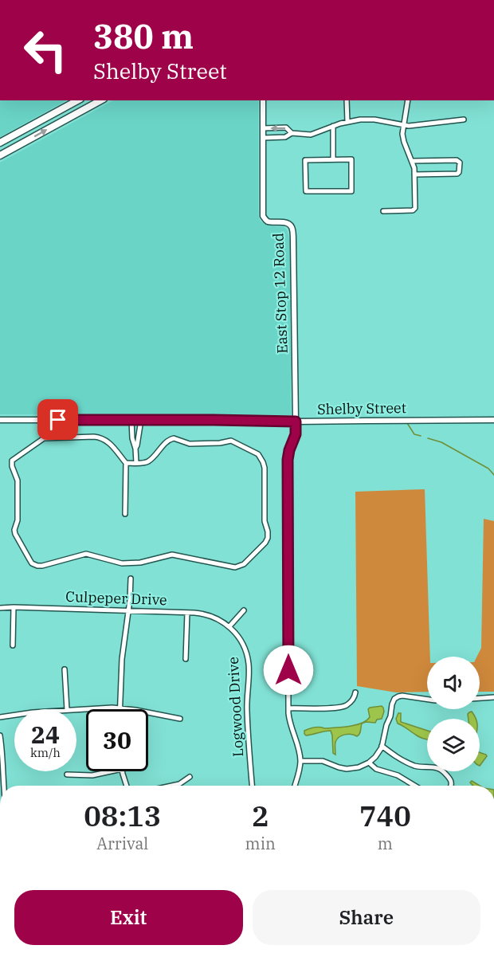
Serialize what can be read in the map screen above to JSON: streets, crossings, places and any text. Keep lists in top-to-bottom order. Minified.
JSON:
{"streets":{"street":["East Stop 12 Road","Shelby Street","Culpeper Drive","Logwood Drive"]},"crossings":[["East Stop 12 Road","Shelby Street"],["Culpeper Drive","Logwood Drive"]],"page":{"turn":["380 m","Shelby Street"],"speed":"24 km/h","limit":"30","eta":["08:13","Arrival","2","min","740","m"],"buttons":["Exit","Share"]}}
